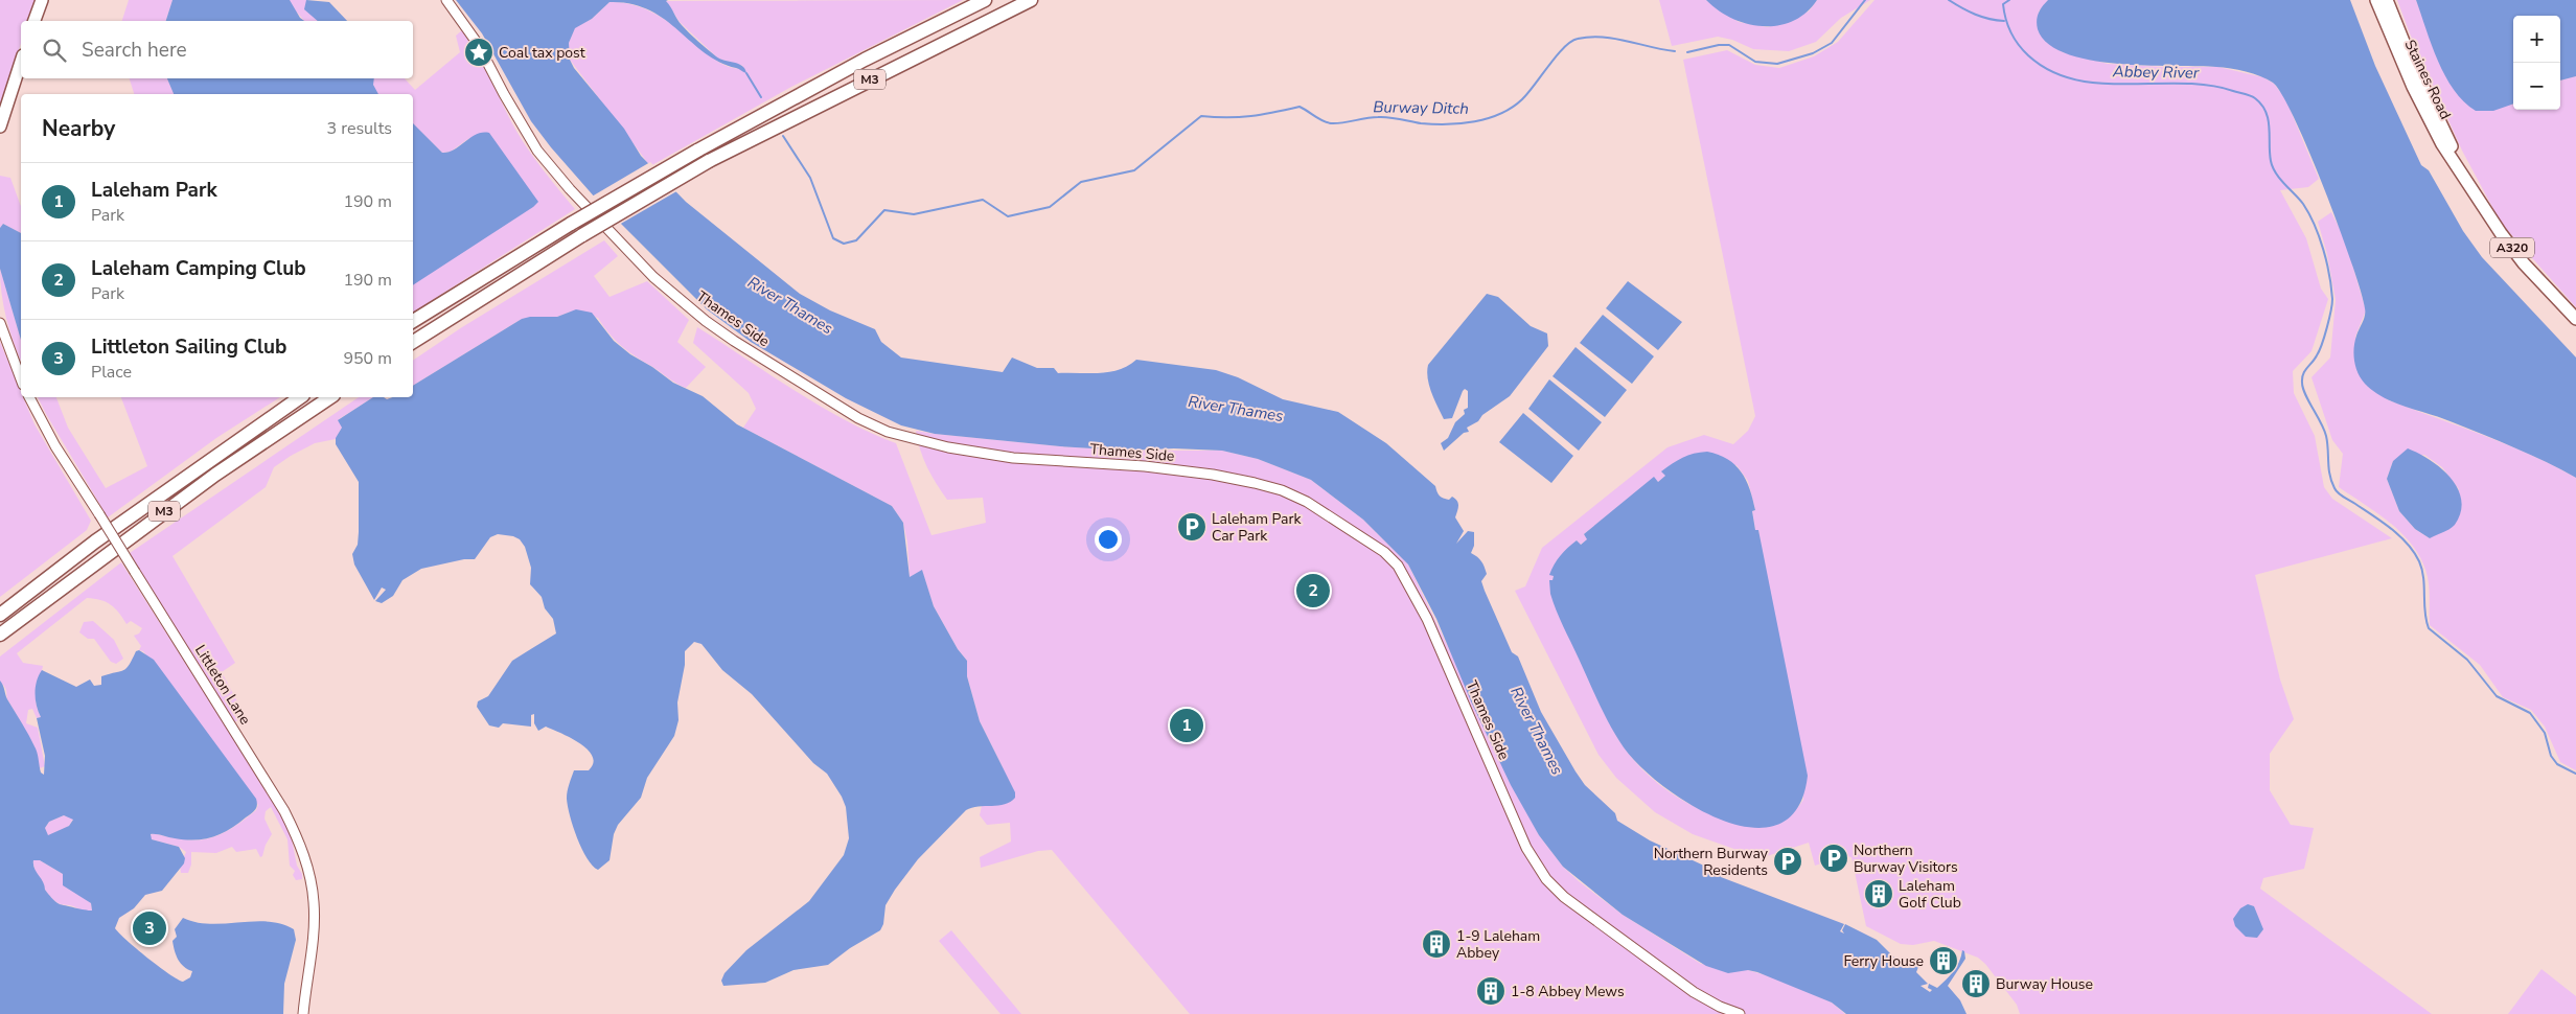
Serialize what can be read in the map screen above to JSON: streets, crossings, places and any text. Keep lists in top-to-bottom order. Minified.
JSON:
{"streets":{"highway":["M3"],"main road":["Staines Road","A320"],"street":["Thames Side","Littleton Lane"]},"water":["Abbey River","Burway Ditch","River Thames"],"places":{"place":["Coal tax post"],"parking":["Laleham Park Car Park","Northern Burway Visitors","Northern Burway Residents"],"building":["Laleham Golf Club","1-9 Laleham Abbey","Ferry House","Burway House","1-8 Abbey Mews"]},"page":{"map_buttons":["+","−"],"search":"Search here","heading":["Nearby","3 results"],"list":[{"mark":"1","name":"Laleham Park","note":"Park","value":"190 m"},{"mark":"2","name":"Laleham Camping Club","note":"Park","value":"190 m"},{"mark":"3","name":"Littleton Sailing Club","note":"Place","value":"950 m"}],"pins":["2","1","3"]}}
